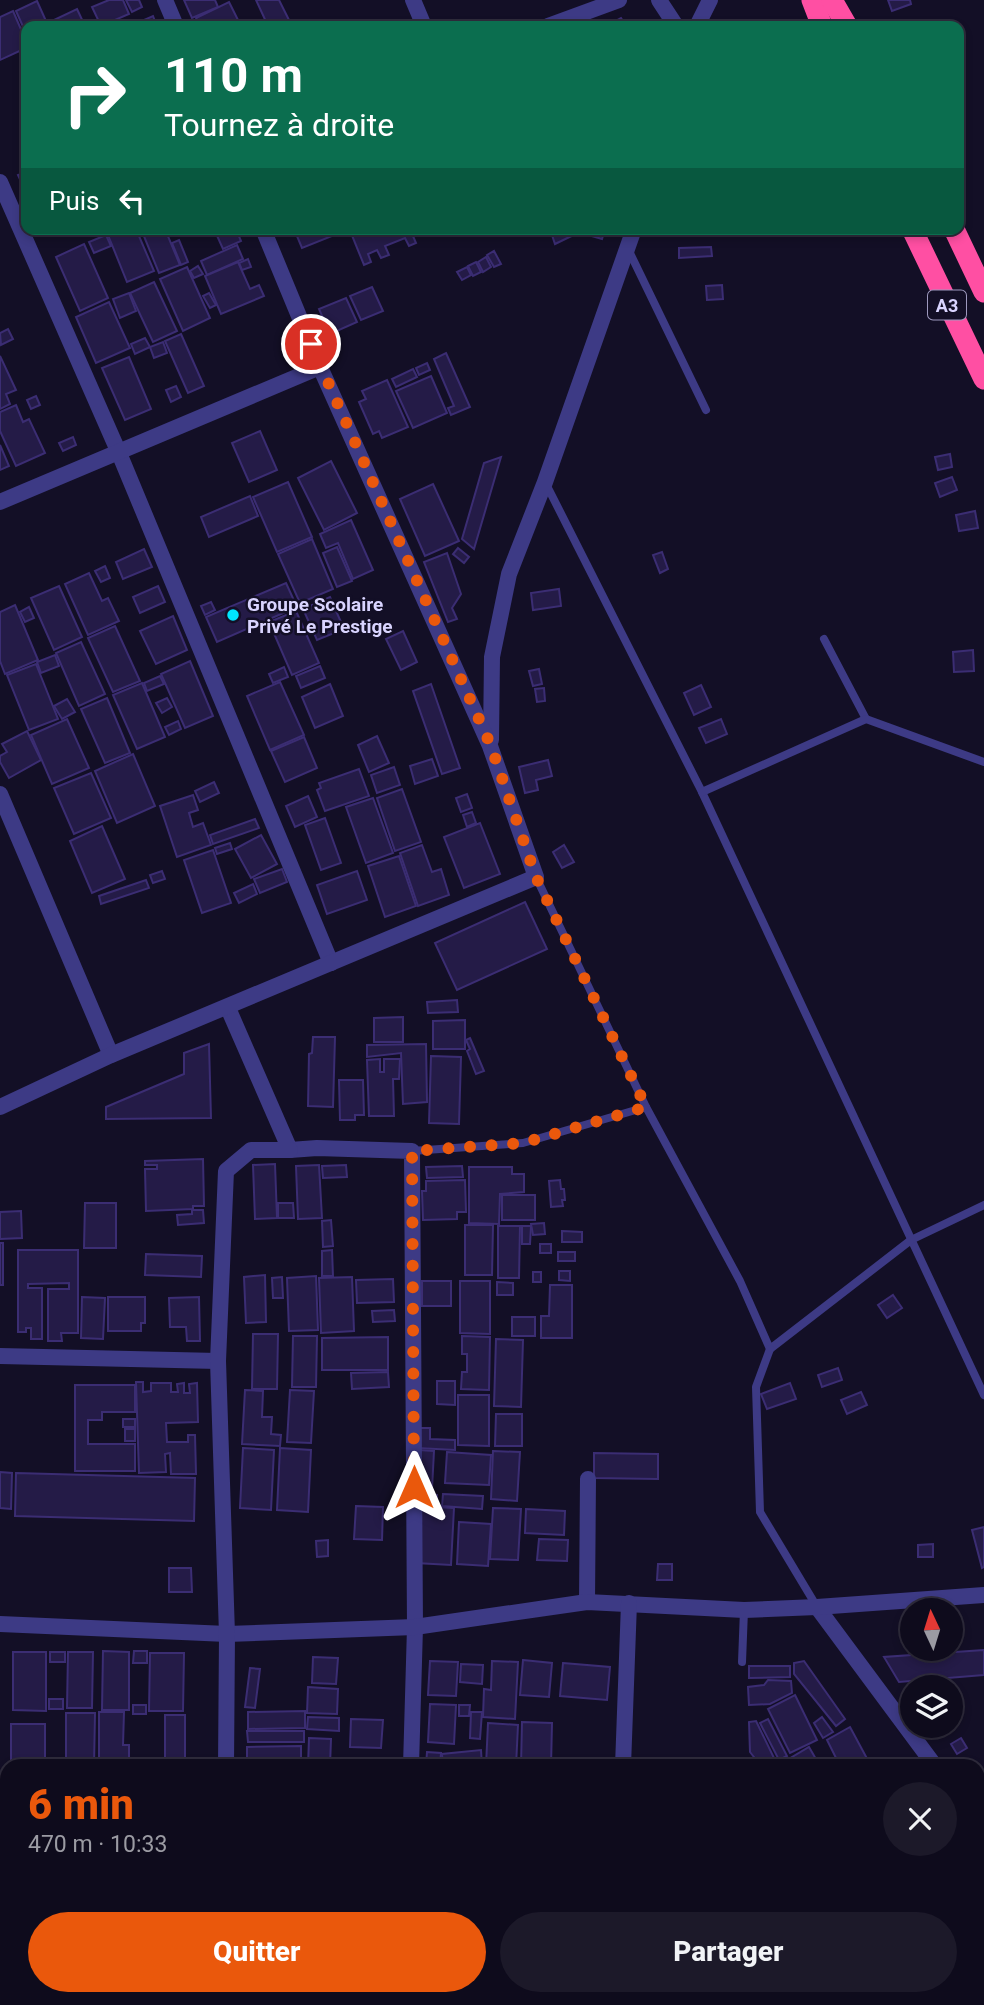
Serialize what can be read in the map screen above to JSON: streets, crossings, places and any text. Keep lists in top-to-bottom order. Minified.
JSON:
{"streets":{"highway":["A3"]},"places":["Groupe Scolaire Privé Le Prestige"],"north":"top","page":{"turn":["110 m","Tournez à droite"],"then":"Puis","heading":["6 min","470 m · 10:33"],"buttons":["Quitter","Partager"]}}
